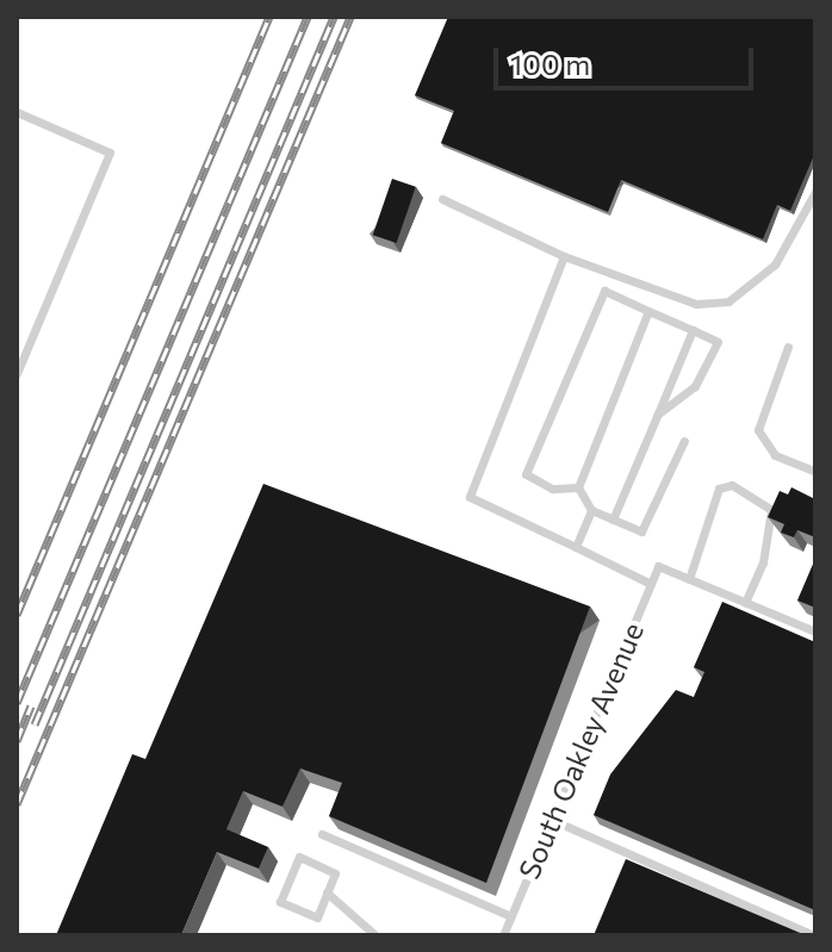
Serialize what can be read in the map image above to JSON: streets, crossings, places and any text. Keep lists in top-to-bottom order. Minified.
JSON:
{"streets":{"lane":["South Oakley Avenue"]},"scale_bar":"100 m"}
